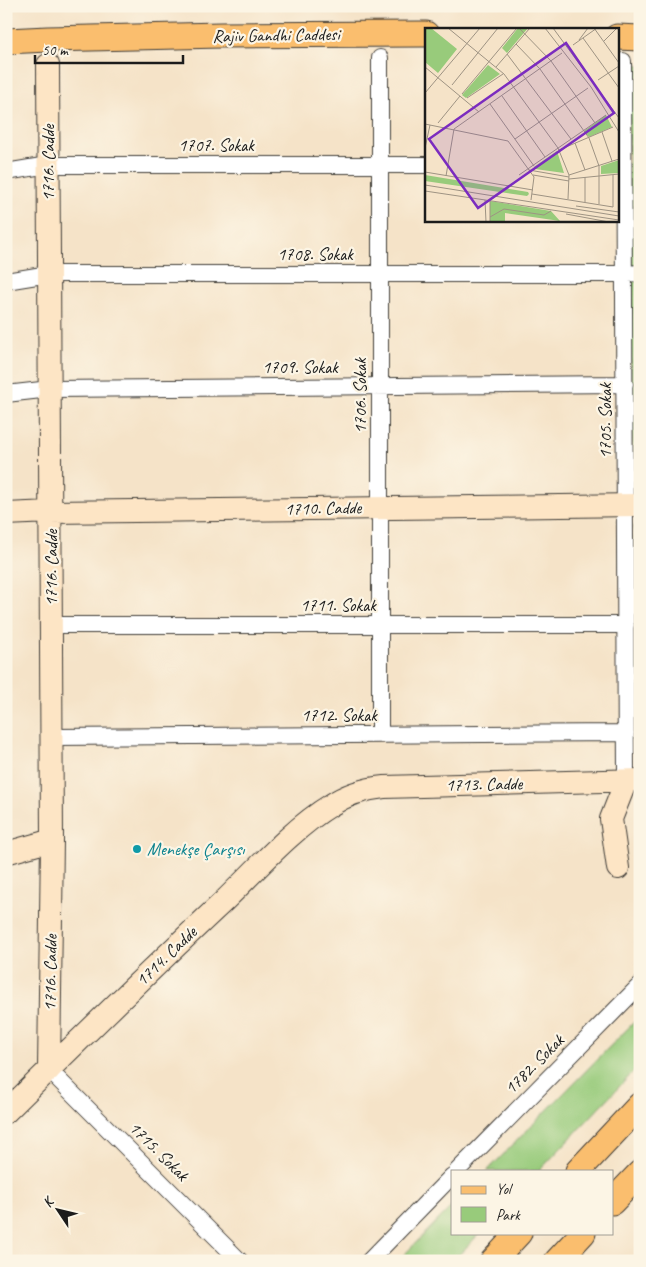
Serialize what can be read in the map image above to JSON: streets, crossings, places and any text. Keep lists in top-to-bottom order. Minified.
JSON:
{"streets":{"main road":["Rajiv Gandhi Caddesi"],"street":["1707. Sokak","1716. Cadde","1708. Sokak","1709. Sokak","1706. Sokak","1705. Sokak","1710. Cadde","1711. Sokak","1712. Sokak","1713. Cadde","1714. Cadde","1782. Sokak","1715. Sokak"]},"crossings":[["1707. Sokak","1716. Cadde"],["1707. Sokak","1706. Sokak"],["1716. Cadde","1708. Sokak"],["1716. Cadde","1709. Sokak"],["1716. Cadde","1710. Cadde"],["1716. Cadde","1711. Sokak"],["1716. Cadde","1712. Sokak"],["1716. Cadde","1714. Cadde"],["1716. Cadde","1715. Sokak"],["1708. Sokak","1706. Sokak"],["1708. Sokak","1705. Sokak"],["1709. Sokak","1706. Sokak"],["1709. Sokak","1705. Sokak"],["1706. Sokak","1710. Cadde"],["1706. Sokak","1711. Sokak"],["1706. Sokak","1712. Sokak"],["1705. Sokak","1710. Cadde"],["1705. Sokak","1711. Sokak"],["1705. Sokak","1712. Sokak"],["1705. Sokak","1713. Cadde"],["1713. Cadde","1714. Cadde"],["1714. Cadde","1715. Sokak"]],"places":["Menekşe Çarşısı"],"legend":["Yol","Park"],"scale_bar":"50 m","north":"top left"}
